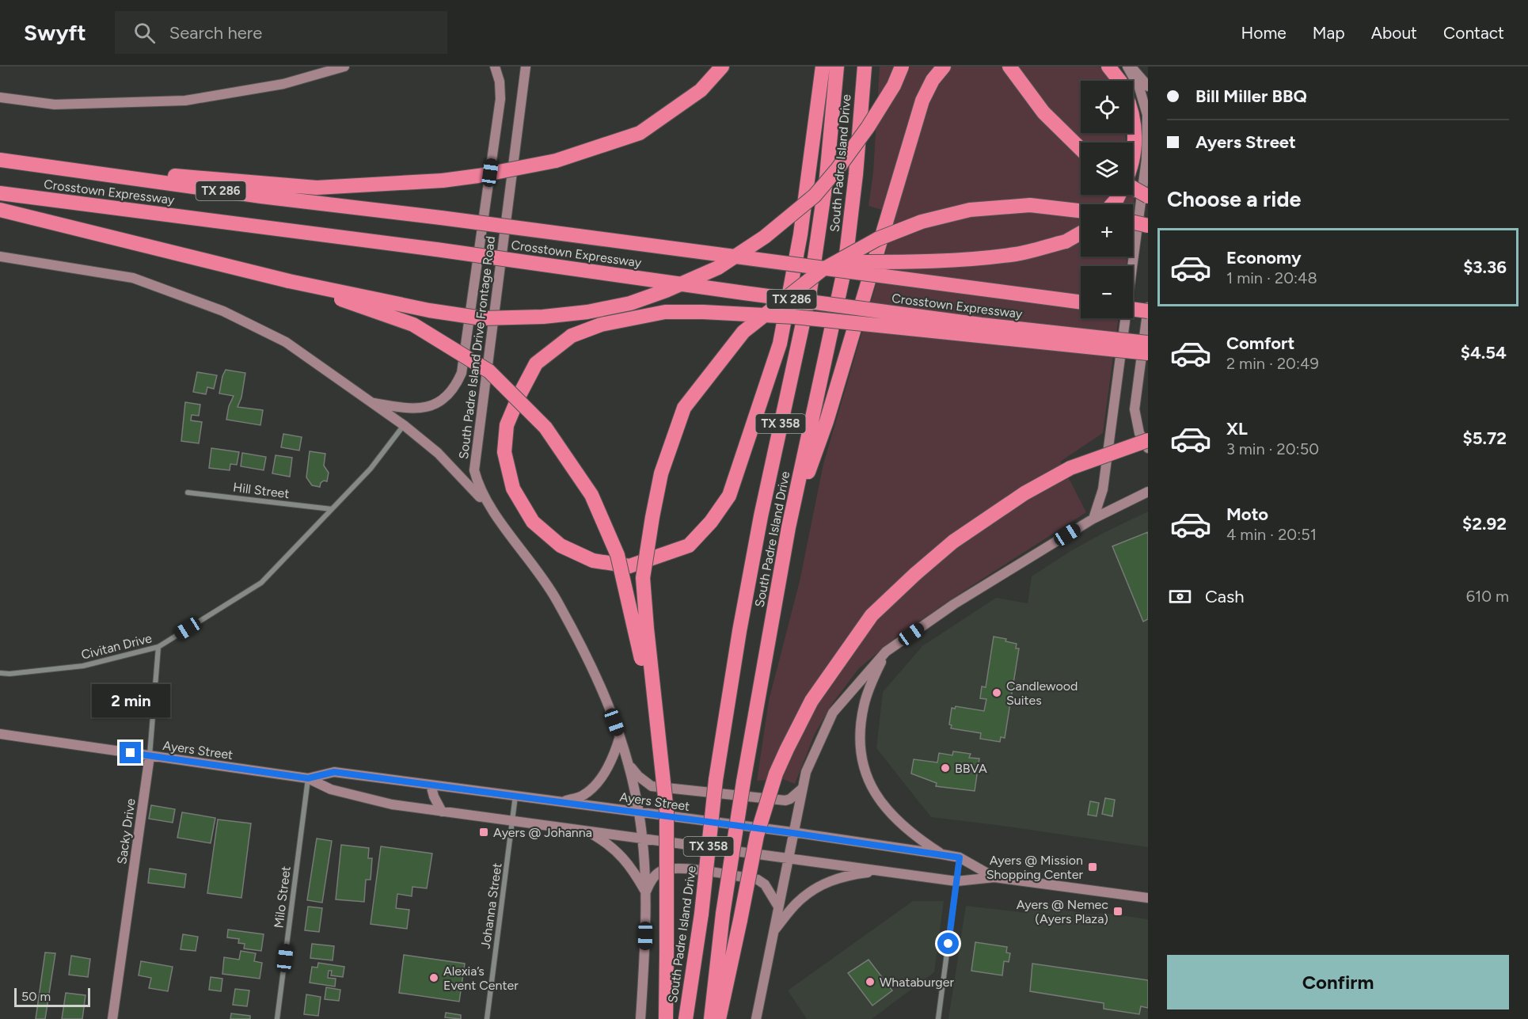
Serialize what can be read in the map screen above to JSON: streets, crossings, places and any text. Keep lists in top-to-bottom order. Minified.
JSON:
{"streets":{"highway":["South Padre Island Drive","TX 286","Crosstown Expressway","TX 358"],"main road":["South Padre Island Drive Frontage Road","Ayers Street","Sacky Drive"],"street":["Hill Street","Civitan Drive","Milo Street","Johanna Street"]},"crossings":[["South Padre Island Drive Frontage Road","Ayers Street"],["Hill Street","Civitan Drive"],["Civitan Drive","Sacky Drive"],["Ayers Street","Sacky Drive"],["Ayers Street","Milo Street"],["Ayers Street","Johanna Street"]],"places":{"other":["Candlewood Suites","BBVA","Alexia’s Event Center","Whataburger"],"transit":["Ayers @ Johanna","Ayers @ Mission Shopping Center","Ayers @ Nemec (Ayers Plaza)"]},"scale_bar":"50 m","page":{"header":"Swyft","search":"Search here","nav":["Home","Map","About","Contact"],"banner":["Bill Miller BBQ","Ayers Street"],"map_buttons":["+","−"],"heading":"Choose a ride","list":[{"name":"Economy","note":"1 min · 20:48","value":"$3.36"},{"name":"Comfort","note":"2 min · 20:49","value":"$4.54"},{"name":"XL","note":"3 min · 20:50","value":"$5.72"},{"name":"Moto","note":"4 min · 20:51","value":"$2.92"}],"pay":["Cash","610 m"],"bubble":"2 min","buttons":"Confirm","scale":"50 m"}}
